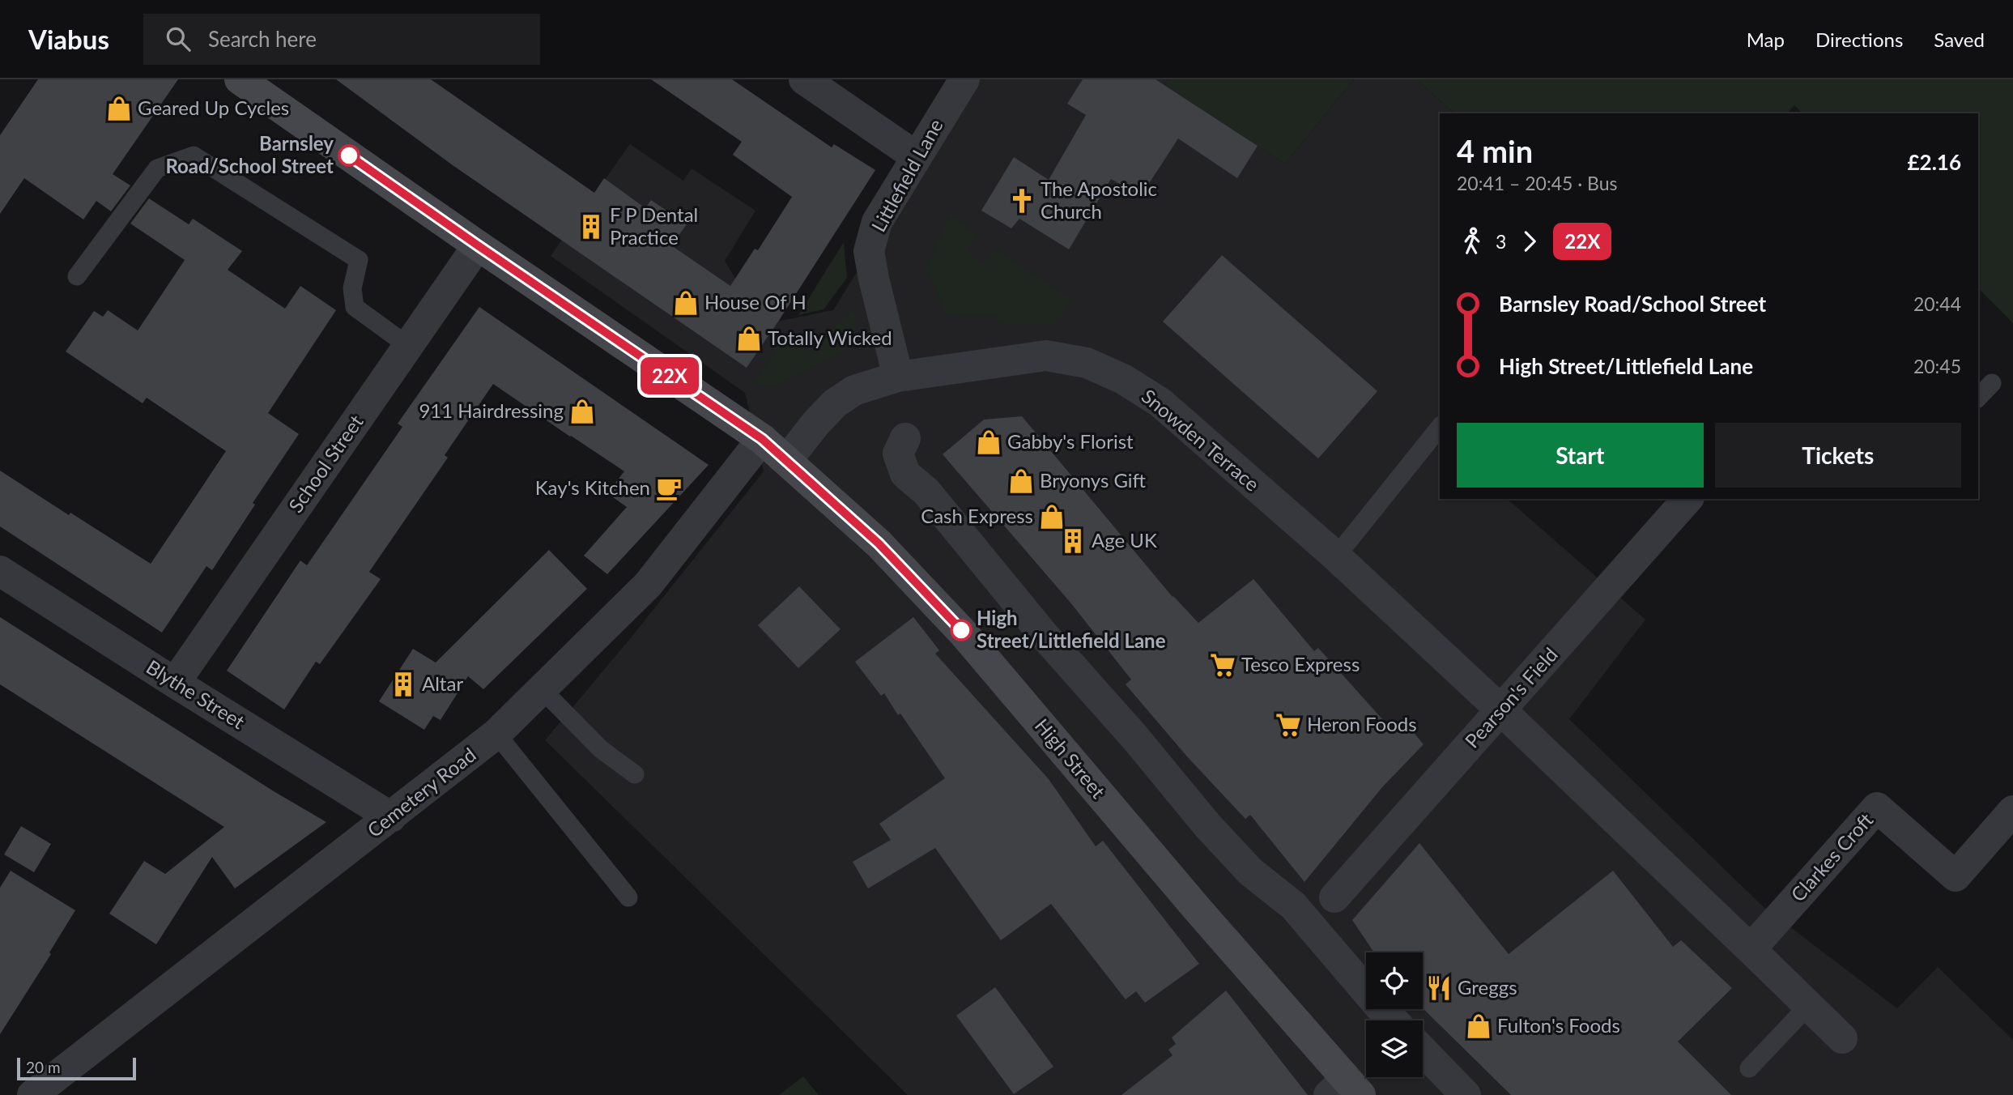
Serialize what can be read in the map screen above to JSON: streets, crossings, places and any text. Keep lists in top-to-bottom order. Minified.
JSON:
{"streets":{"street":["Littlefield Lane","Snowden Terrace","School Street","Blythe Street","Pearson's Field","High Street","Cemetery Road","Clarkes Croft"]},"crossings":[["Littlefield Lane","Snowden Terrace"],["Snowden Terrace","Pearson's Field"],["Snowden Terrace","High Street"],["School Street","Blythe Street"],["School Street","High Street"],["Blythe Street","Cemetery Road"],["High Street","Cemetery Road"]],"places":{"shop":["Geared Up Cycles","House Of H","Totally Wicked","911 Hairdressing","Gabby's Florist","Bryonys Gift","Cash Express","Fulton's Foods"],"other":["Barnsley Road/School Street","High Street/Littlefield Lane"],"church":["The Apostolic Church"],"building":["F P Dental Practice","Age UK","Altar"],"cafe":["Kay's Kitchen"],"supermarket":["Tesco Express","Heron Foods"],"restaurant":["Greggs"]},"lines":["bus line 22X"],"scale_bar":"20 m","page":{"header":"Viabus","search":"Search here","nav":["Map","Directions","Saved"],"on_map":"22X","heading":["4 min","20:41 – 20:45 · Bus","£2.16"],"legs":["3","22X"],"list":[{"name":"Barnsley Road/School Street","value":"20:44"},{"name":"High Street/Littlefield Lane","value":"20:45"}],"buttons":["Start","Tickets"],"scale":"20 m"}}
